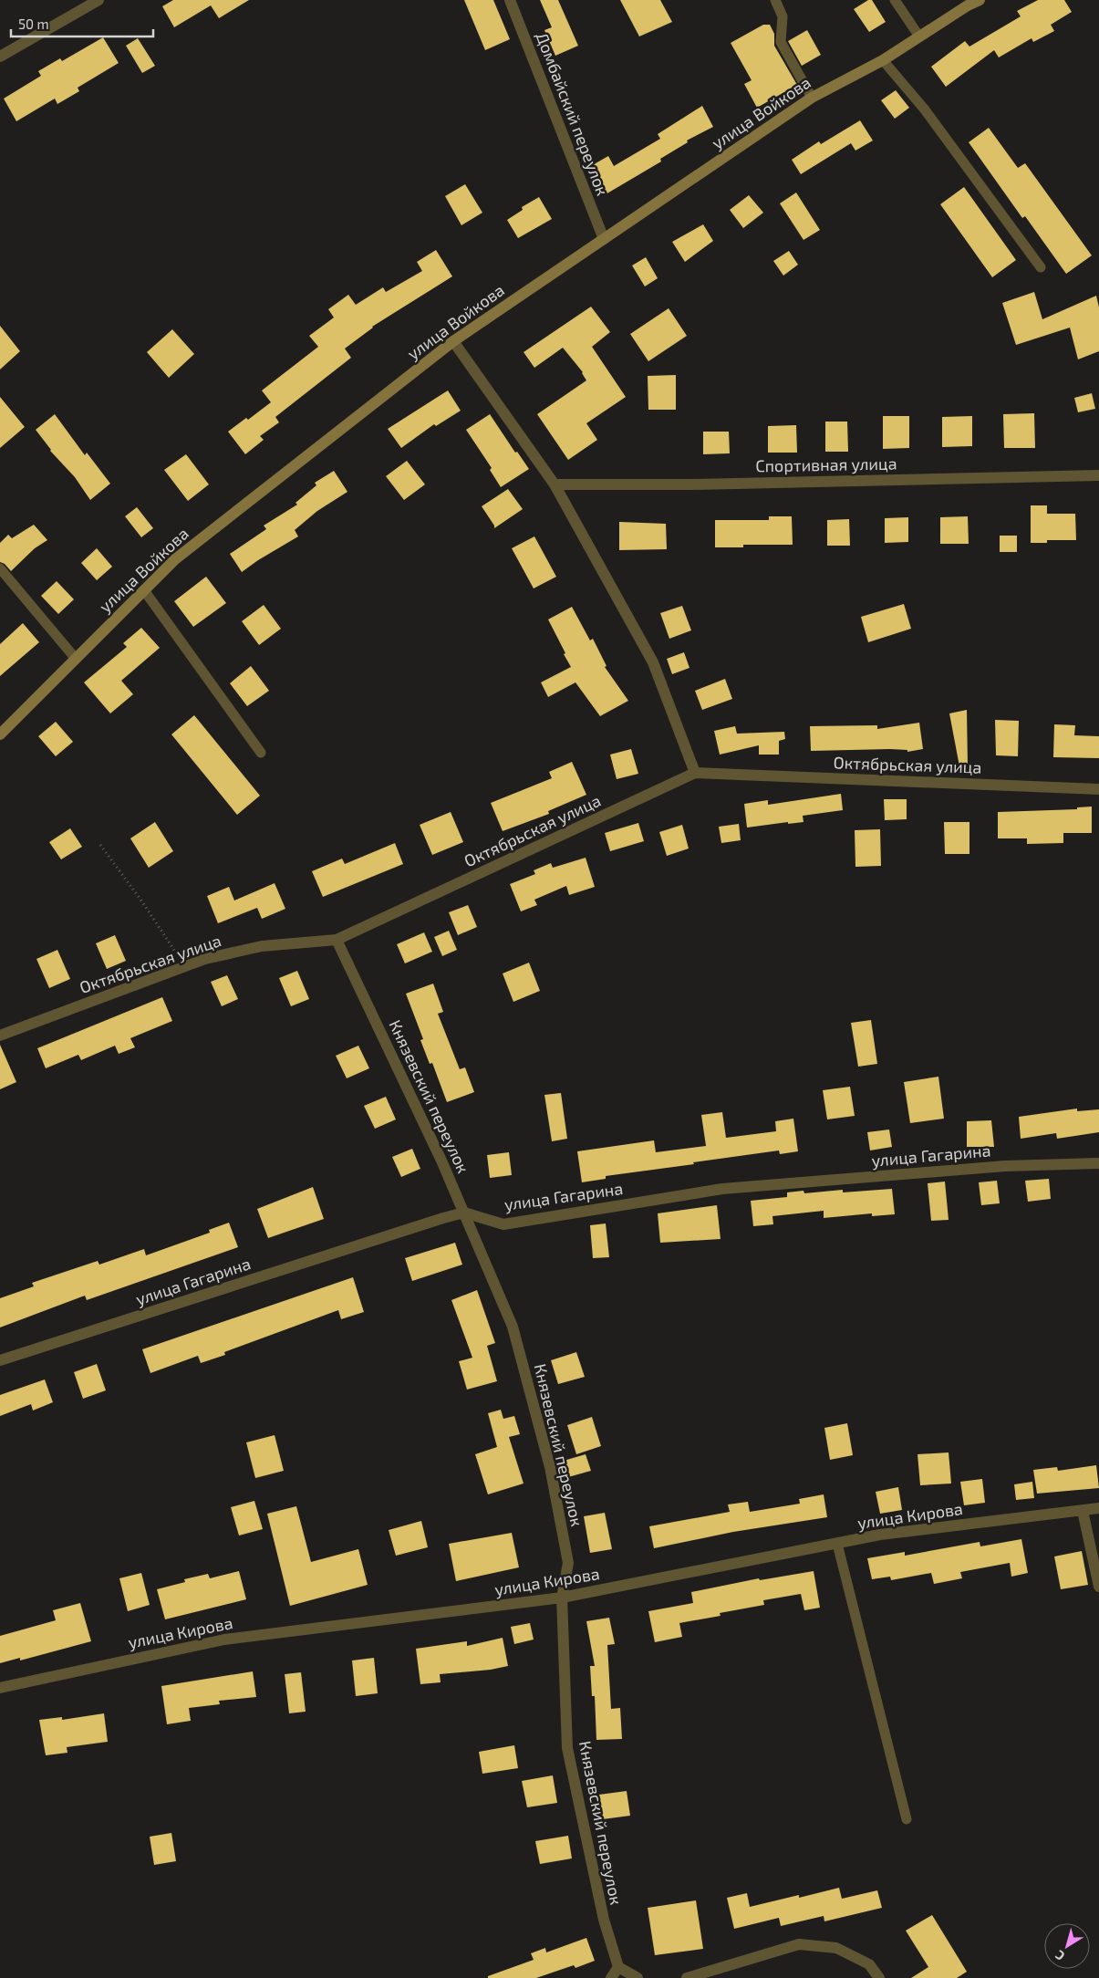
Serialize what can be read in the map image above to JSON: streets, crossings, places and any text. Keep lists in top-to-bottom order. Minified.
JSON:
{"streets":{"street":["улица Войкова","Домбайский переулок","Спортивная улица","Октябрьская улица","Князевский переулок","улица Гагарина","улица Кирова"]},"crossings":[["улица Войкова","Домбайский переулок"],["Октябрьская улица","Князевский переулок"],["Князевский переулок","улица Гагарина"],["Князевский переулок","улица Кирова"]],"scale_bar":"50 m","north":"bottom left"}
